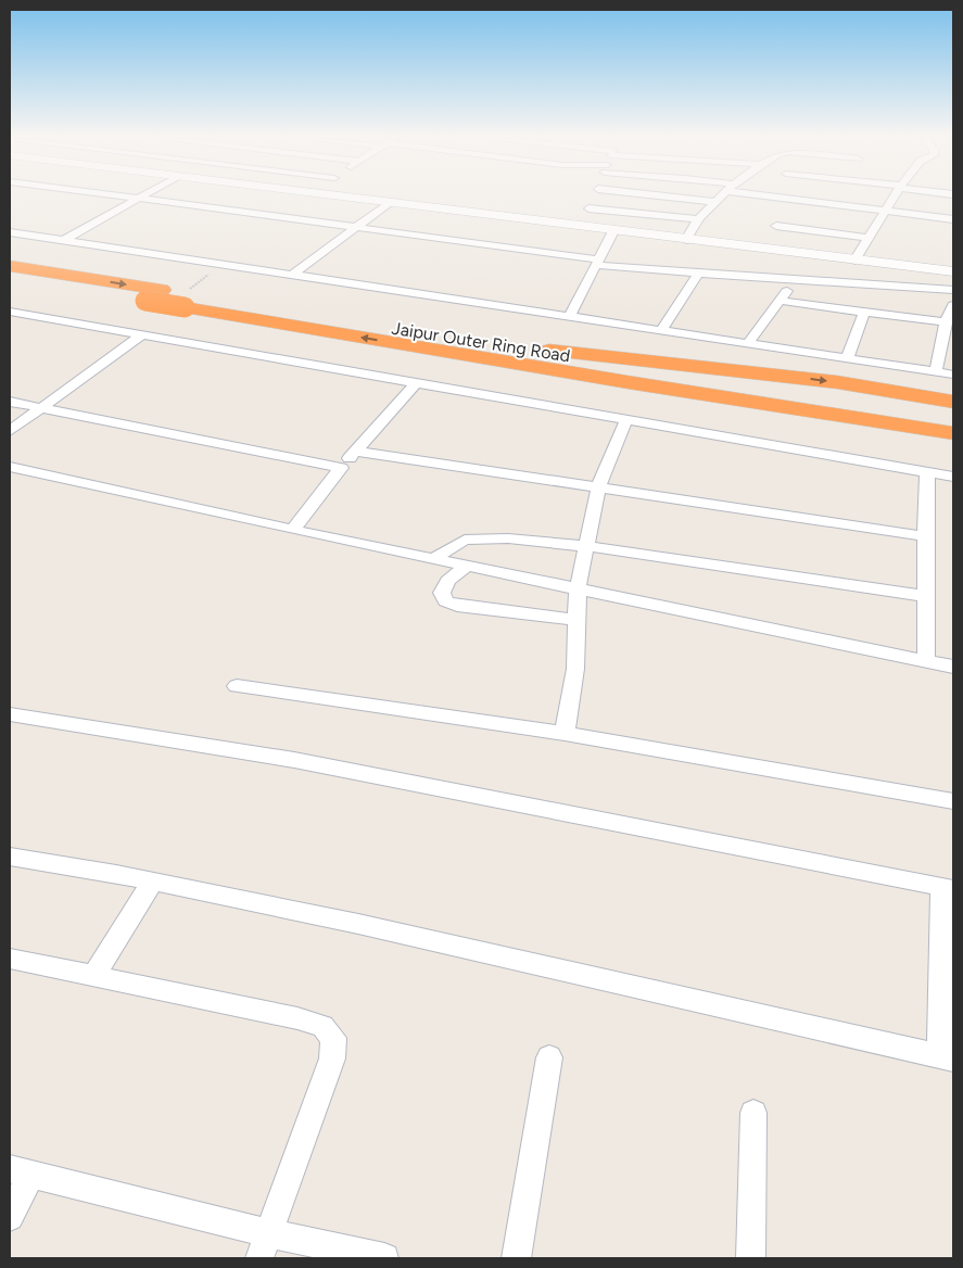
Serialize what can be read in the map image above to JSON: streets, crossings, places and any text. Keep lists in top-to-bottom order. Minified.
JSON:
{"streets":{"highway":["Jaipur Outer Ring Road"]}}
